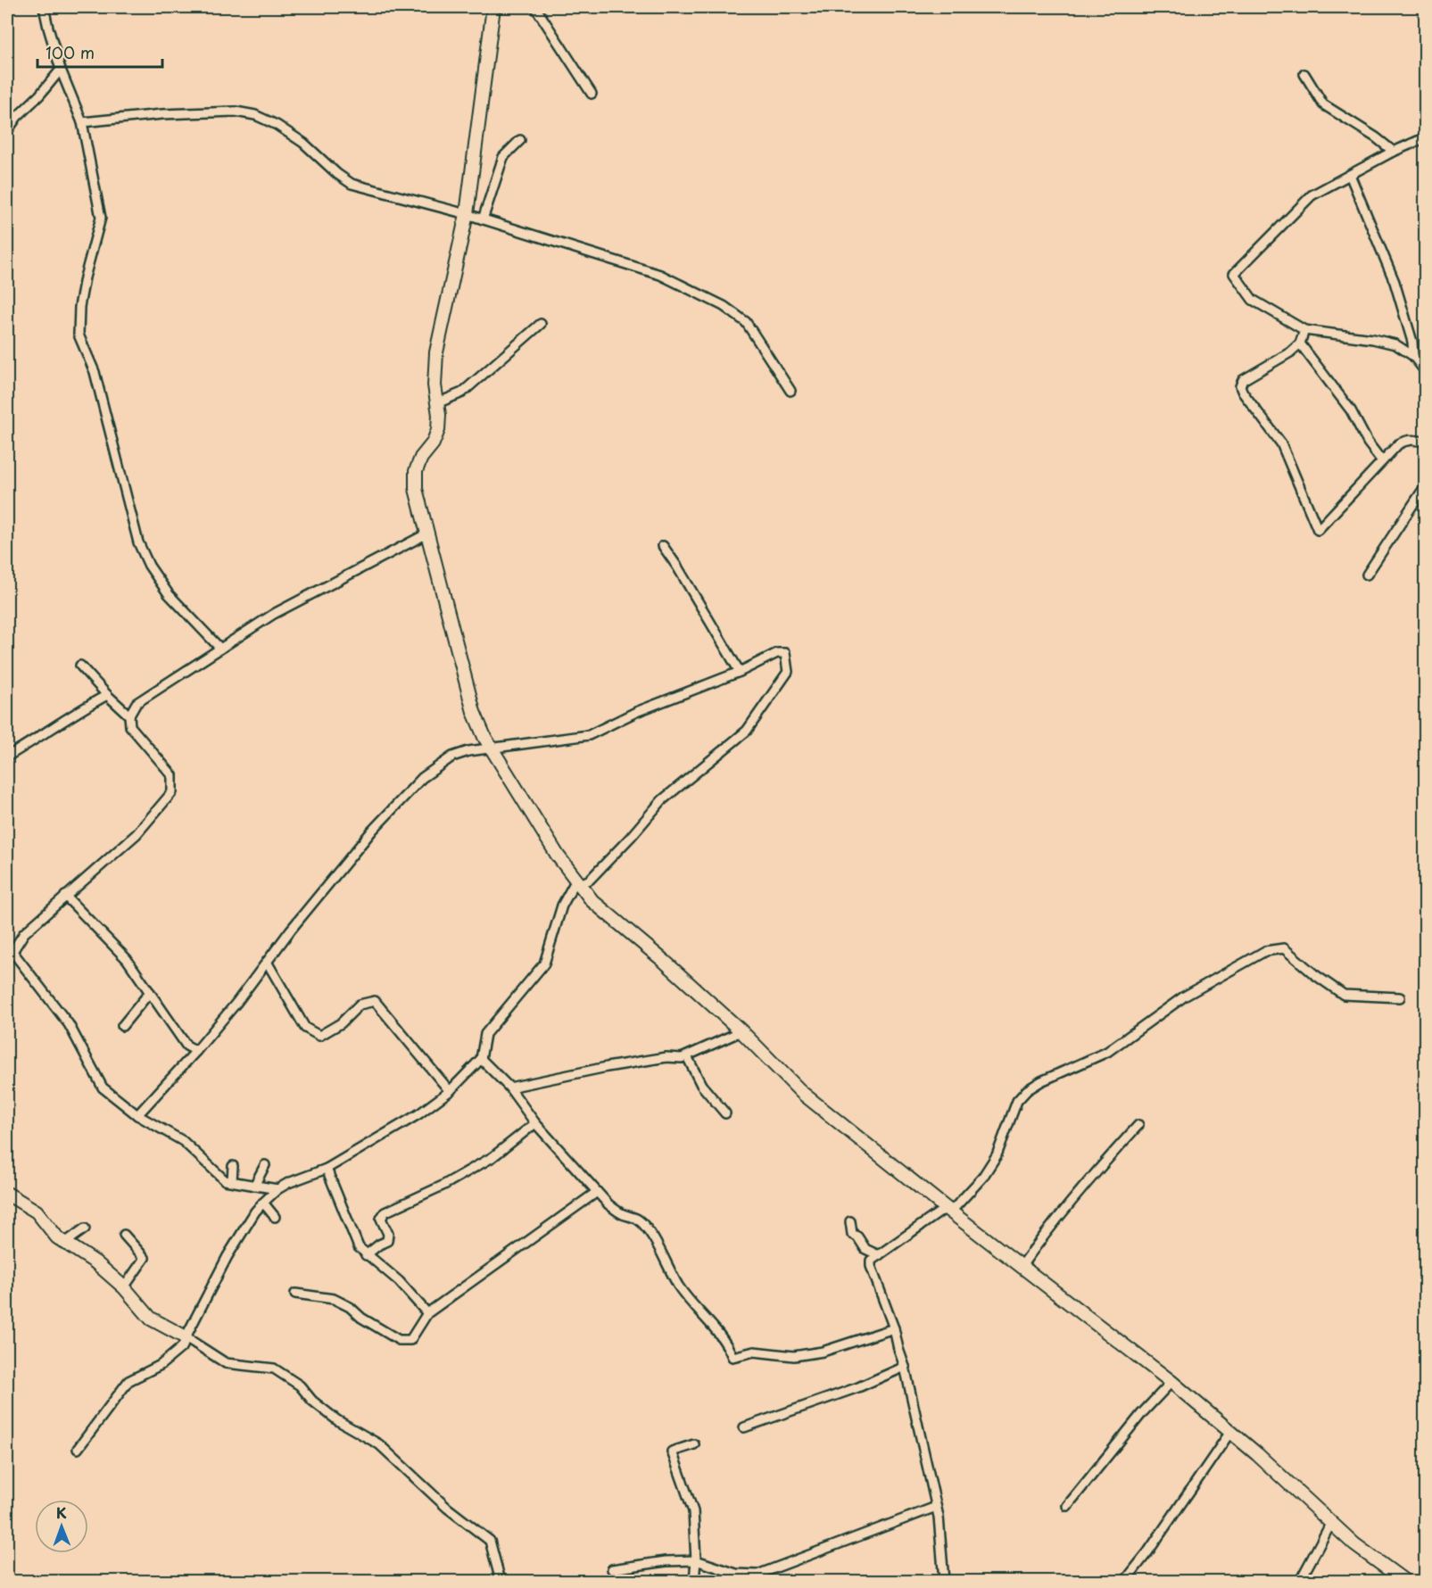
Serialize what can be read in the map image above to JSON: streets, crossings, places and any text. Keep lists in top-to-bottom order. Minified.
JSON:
{"scale_bar":"100 m","north":"top"}
